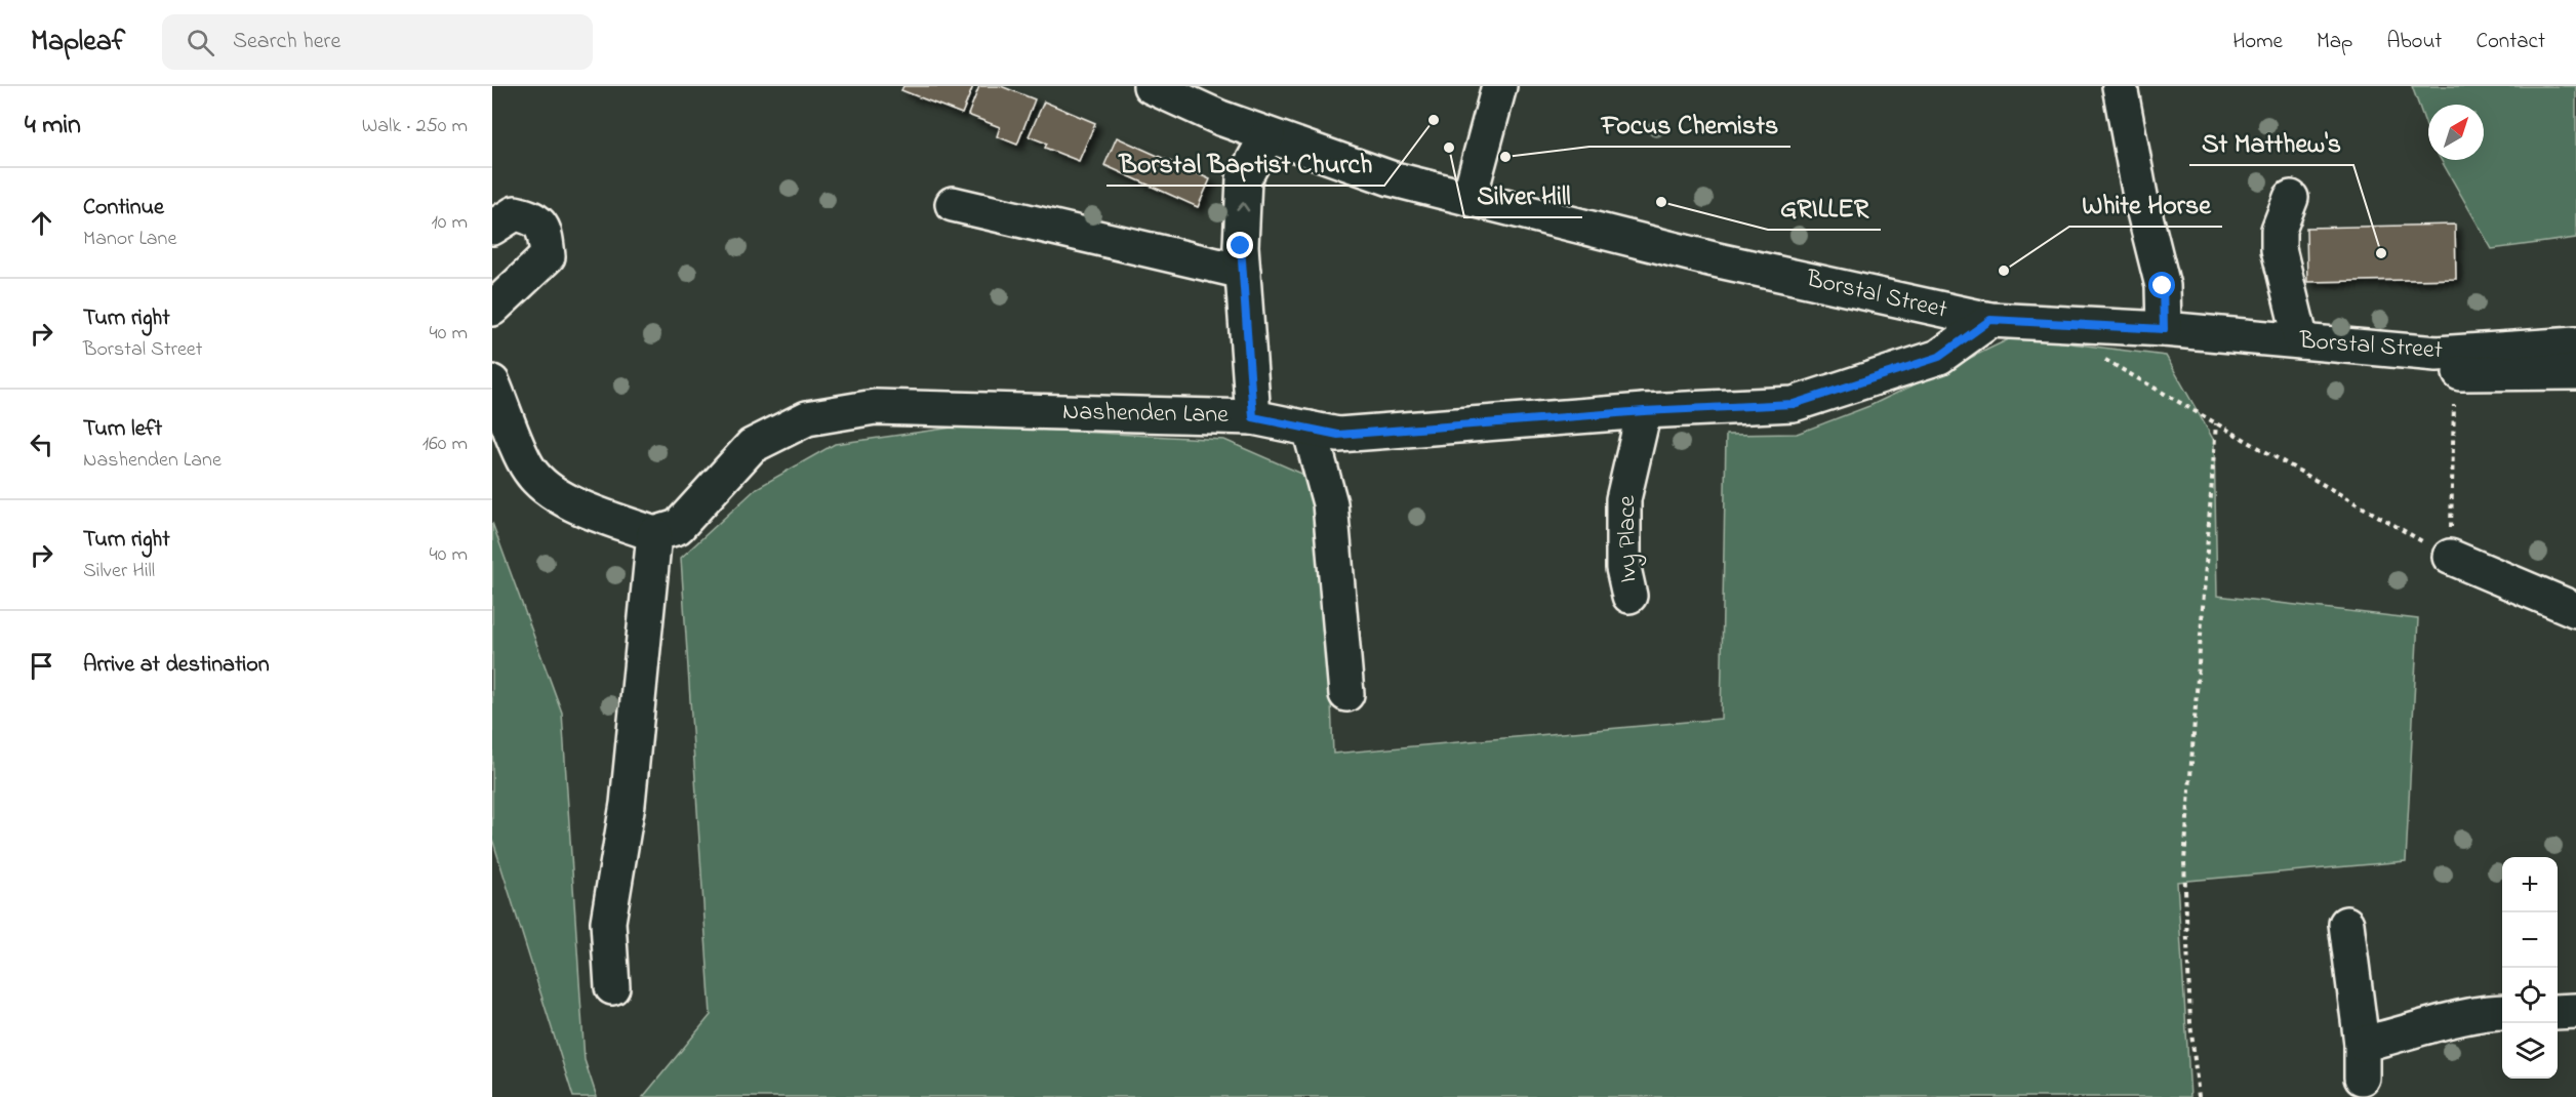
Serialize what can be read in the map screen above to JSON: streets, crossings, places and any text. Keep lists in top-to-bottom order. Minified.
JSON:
{"streets":{"street":["Borstal Street","Nashenden Lane","Ivy Place"]},"crossings":[["Borstal Street","Nashenden Lane"],["Nashenden Lane","Ivy Place"]],"places":["Borstal Baptist Church","Silver Hill","Focus Chemists","GRILLER","St Matthew's","White Horse"],"north":"top right","page":{"header":"Mapleaf","search":"Search here","nav":["Home","Map","About","Contact"],"heading":["4 min","Walk · 250 m"],"list":[["Continue","Manor Lane","10 m"],["Turn right","Borstal Street","40 m"],["Turn left","Nashenden Lane","160 m"],["Turn right","Silver Hill","40 m"],"Arrive at destination"],"map_buttons":["+","−"]}}
